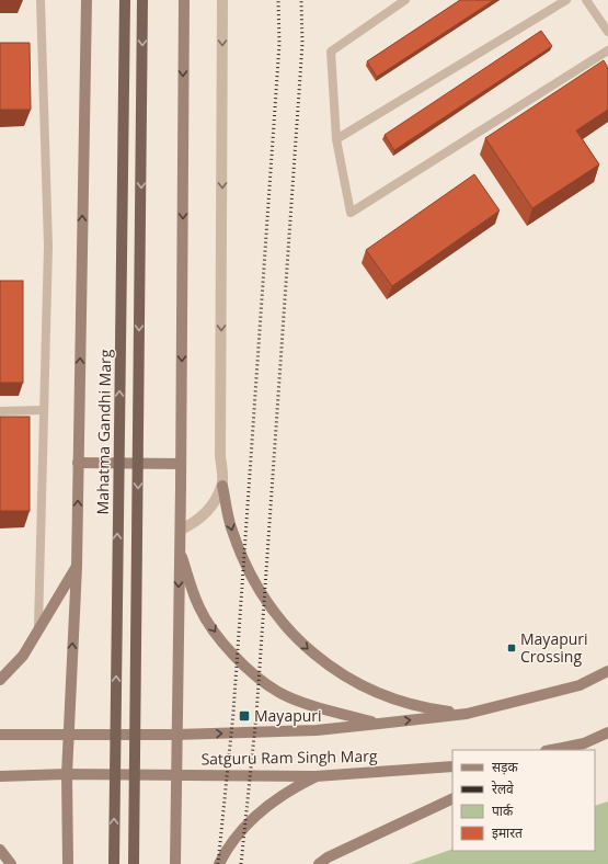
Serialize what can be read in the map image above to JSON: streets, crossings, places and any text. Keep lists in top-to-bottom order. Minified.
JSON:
{"streets":{"main road":["Mahatma Gandhi Marg","Satguru Ram Singh Marg"]},"crossings":[["Mahatma Gandhi Marg","Satguru Ram Singh Marg"]],"places":{"transit":["Mayapuri Crossing","Mayapuri"]},"legend":["सड़क","रेलवे","पार्क","इमारत"]}
